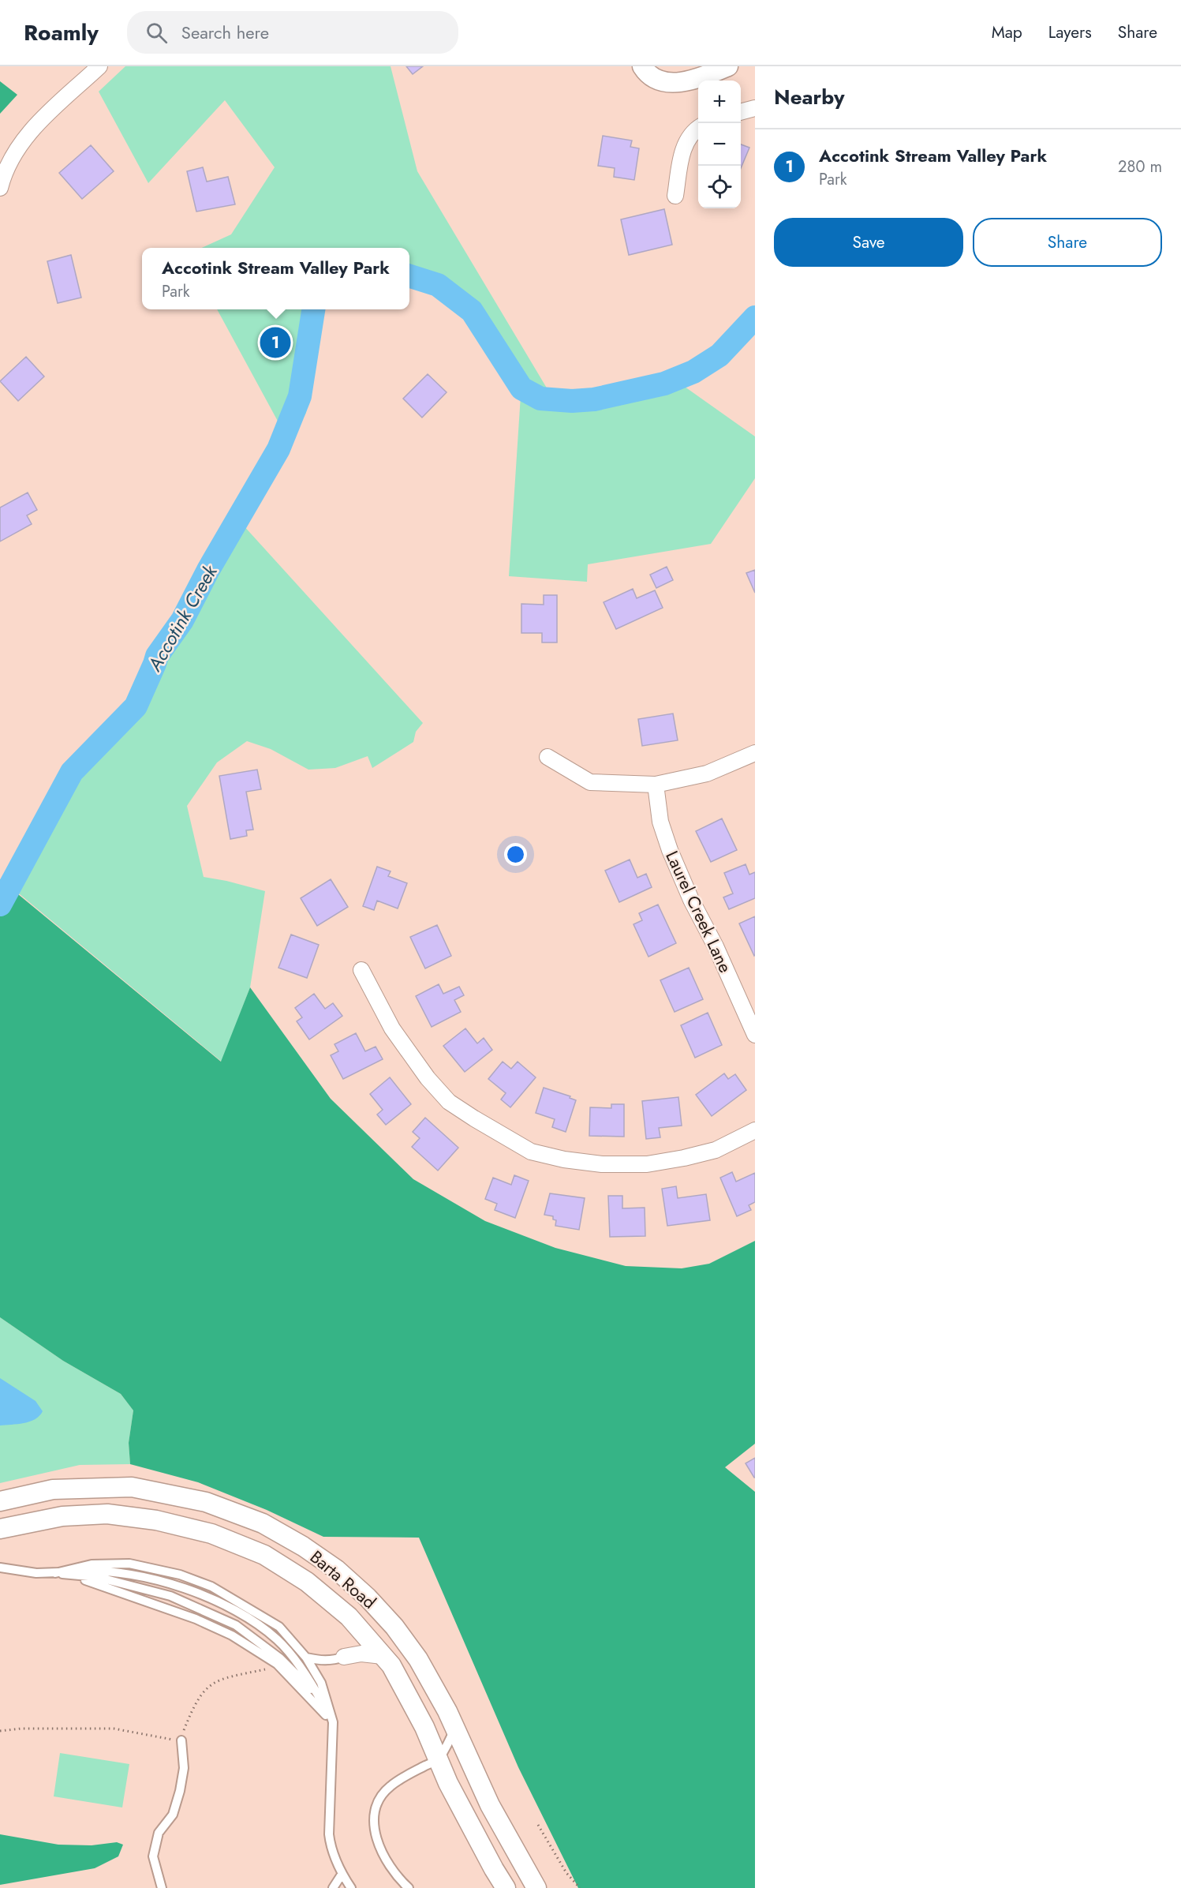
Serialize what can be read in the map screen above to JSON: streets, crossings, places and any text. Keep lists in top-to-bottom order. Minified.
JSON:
{"streets":{"street":["Laurel Creek Lane","Barta Road"]},"water":["Accotink Creek"],"page":{"header":"Roamly","search":"Search here","nav":["Map","Layers","Share"],"heading":"Nearby","map_buttons":["+","−"],"list":[{"mark":"1","name":"Accotink Stream Valley Park","note":"Park","value":"280 m"}],"buttons":["Save","Share"],"popup":["Accotink Stream Valley Park","Park"],"pins":"1"}}
